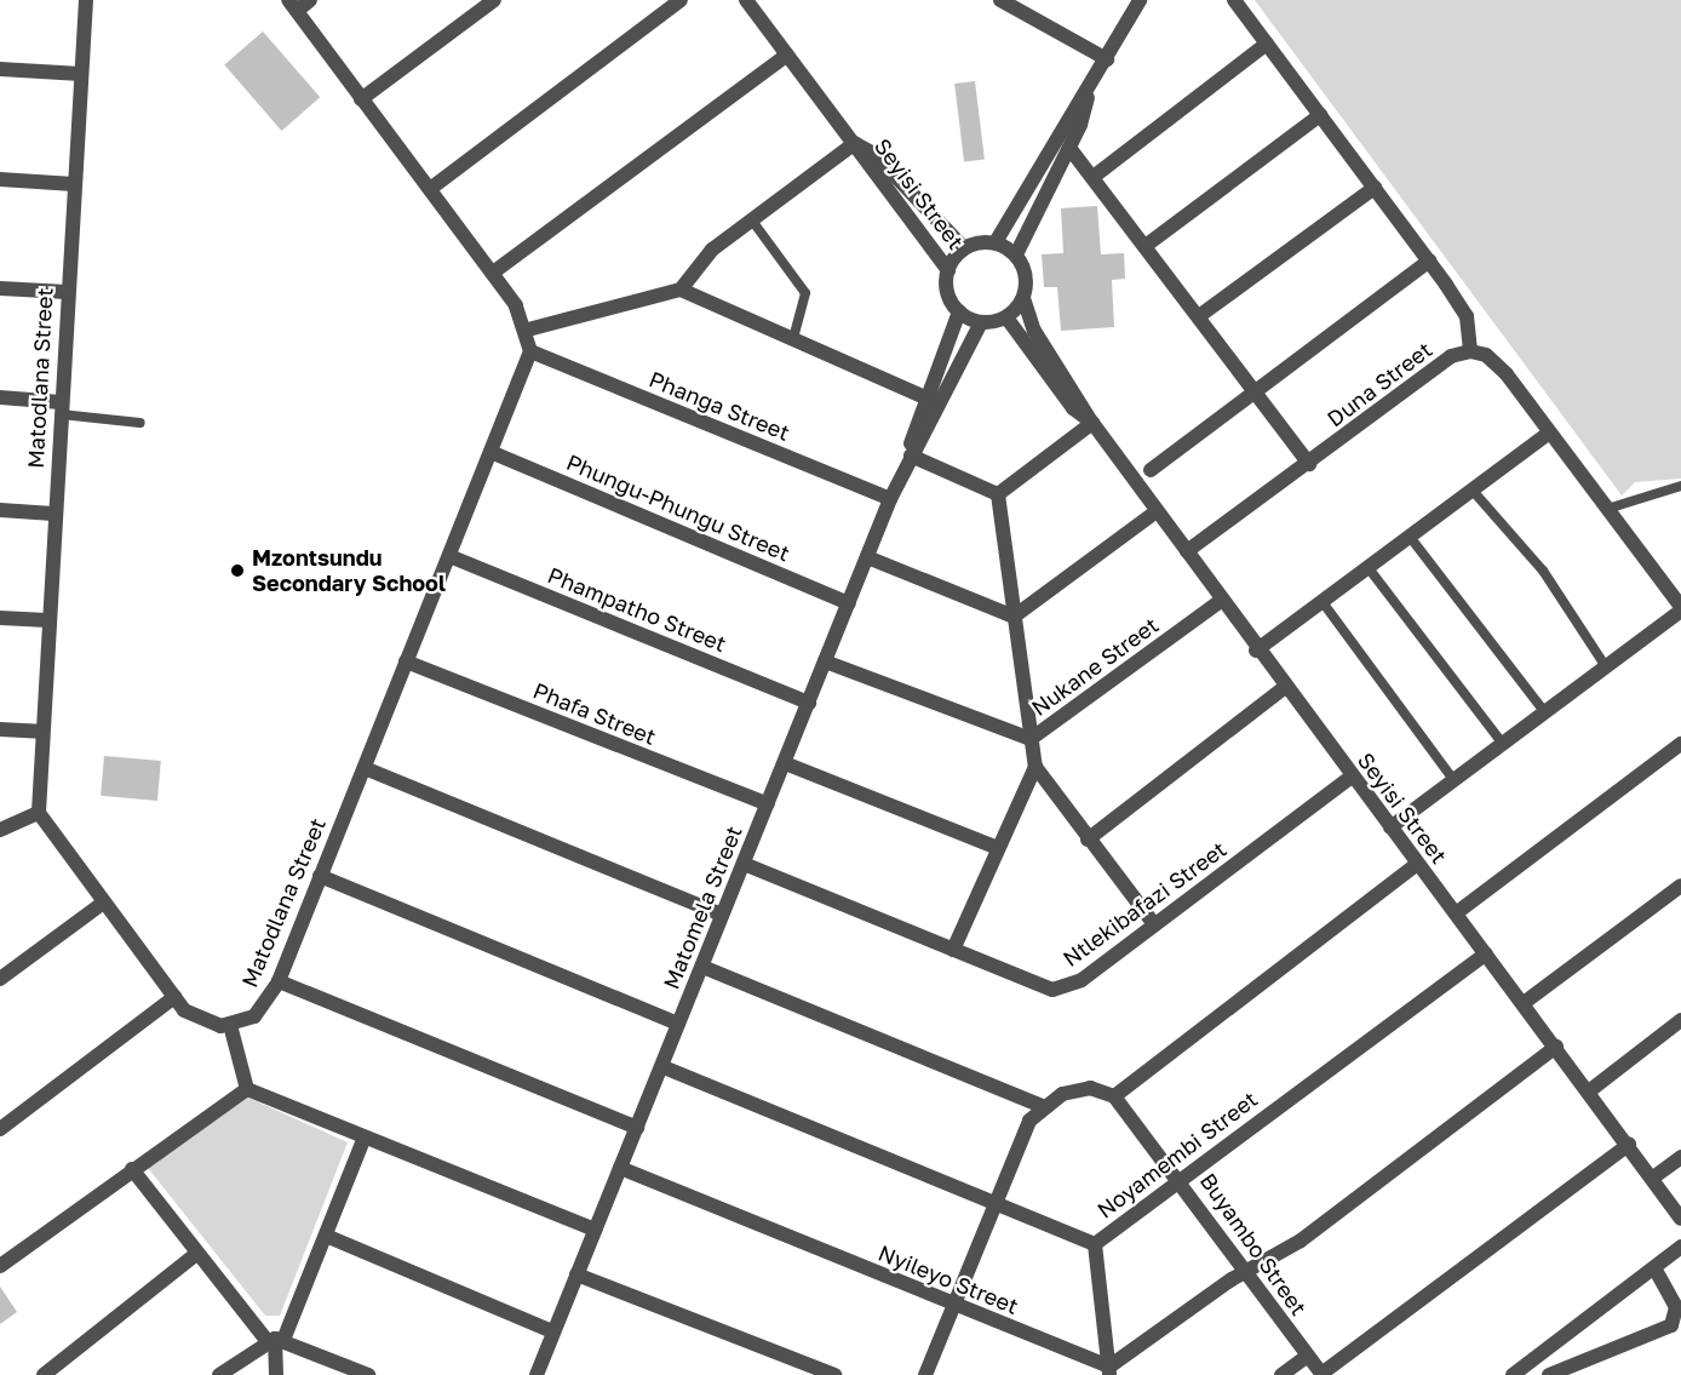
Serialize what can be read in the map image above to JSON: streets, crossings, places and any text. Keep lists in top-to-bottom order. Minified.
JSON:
{"streets":{"street":["Seyisi Street","Matodlana Street","Duna Street","Phanga Street","Phungu-Phungu Street","Phampatho Street","Nukane Street","Phafa Street","Ntlekibafazi Street","Matomela Street","Noyamembi Street","Buyambo Street","Nyileyo Street"]},"crossings":[["Seyisi Street","Duna Street"],["Seyisi Street","Nukane Street"],["Seyisi Street","Ntlekibafazi Street"],["Seyisi Street","Matomela Street"],["Seyisi Street","Noyamembi Street"],["Matodlana Street","Phanga Street"],["Matodlana Street","Phungu-Phungu Street"],["Matodlana Street","Phampatho Street"],["Matodlana Street","Phafa Street"],["Phanga Street","Matomela Street"],["Phungu-Phungu Street","Matomela Street"],["Phampatho Street","Matomela Street"],["Nukane Street","Matomela Street"],["Phafa Street","Matomela Street"],["Ntlekibafazi Street","Matomela Street"],["Matomela Street","Noyamembi Street"],["Matomela Street","Nyileyo Street"],["Noyamembi Street","Buyambo Street"]],"places":["Mzontsundu Secondary School"]}
